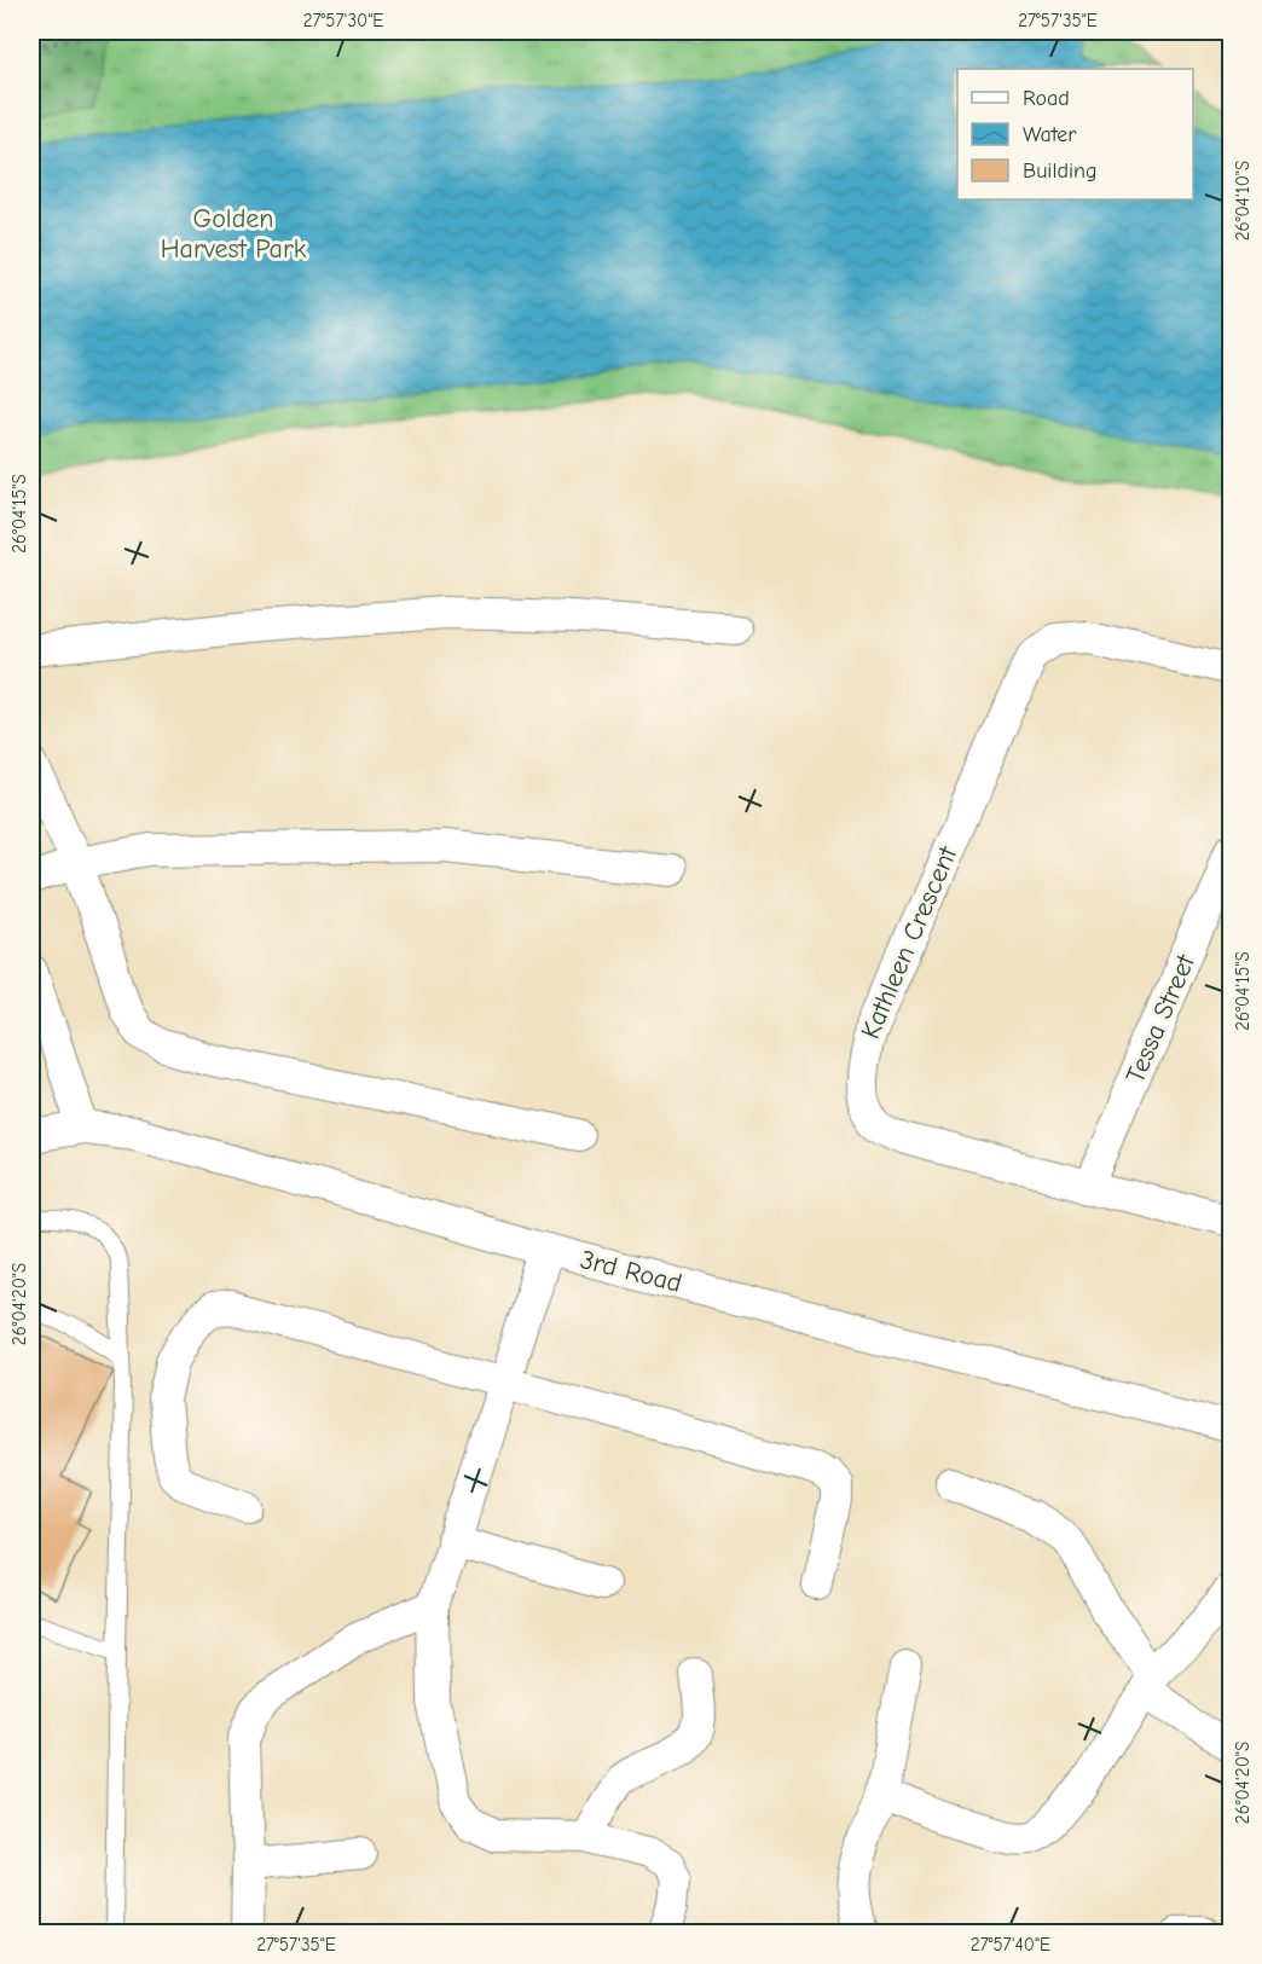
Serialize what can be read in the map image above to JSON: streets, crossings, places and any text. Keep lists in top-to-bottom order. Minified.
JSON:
{"streets":{"street":["Kathleen Crescent","Tessa Street","3rd Road"]},"crossings":[["Kathleen Crescent","Tessa Street"]],"parks":["Golden Harvest Park"],"legend":["Road","Water","Building"],"coordinates":["27°57'30\"E","27°57'35\"E","26°04'10\"S","26°04'15\"S","26°04'20\"S","27°57'40\"E"]}
